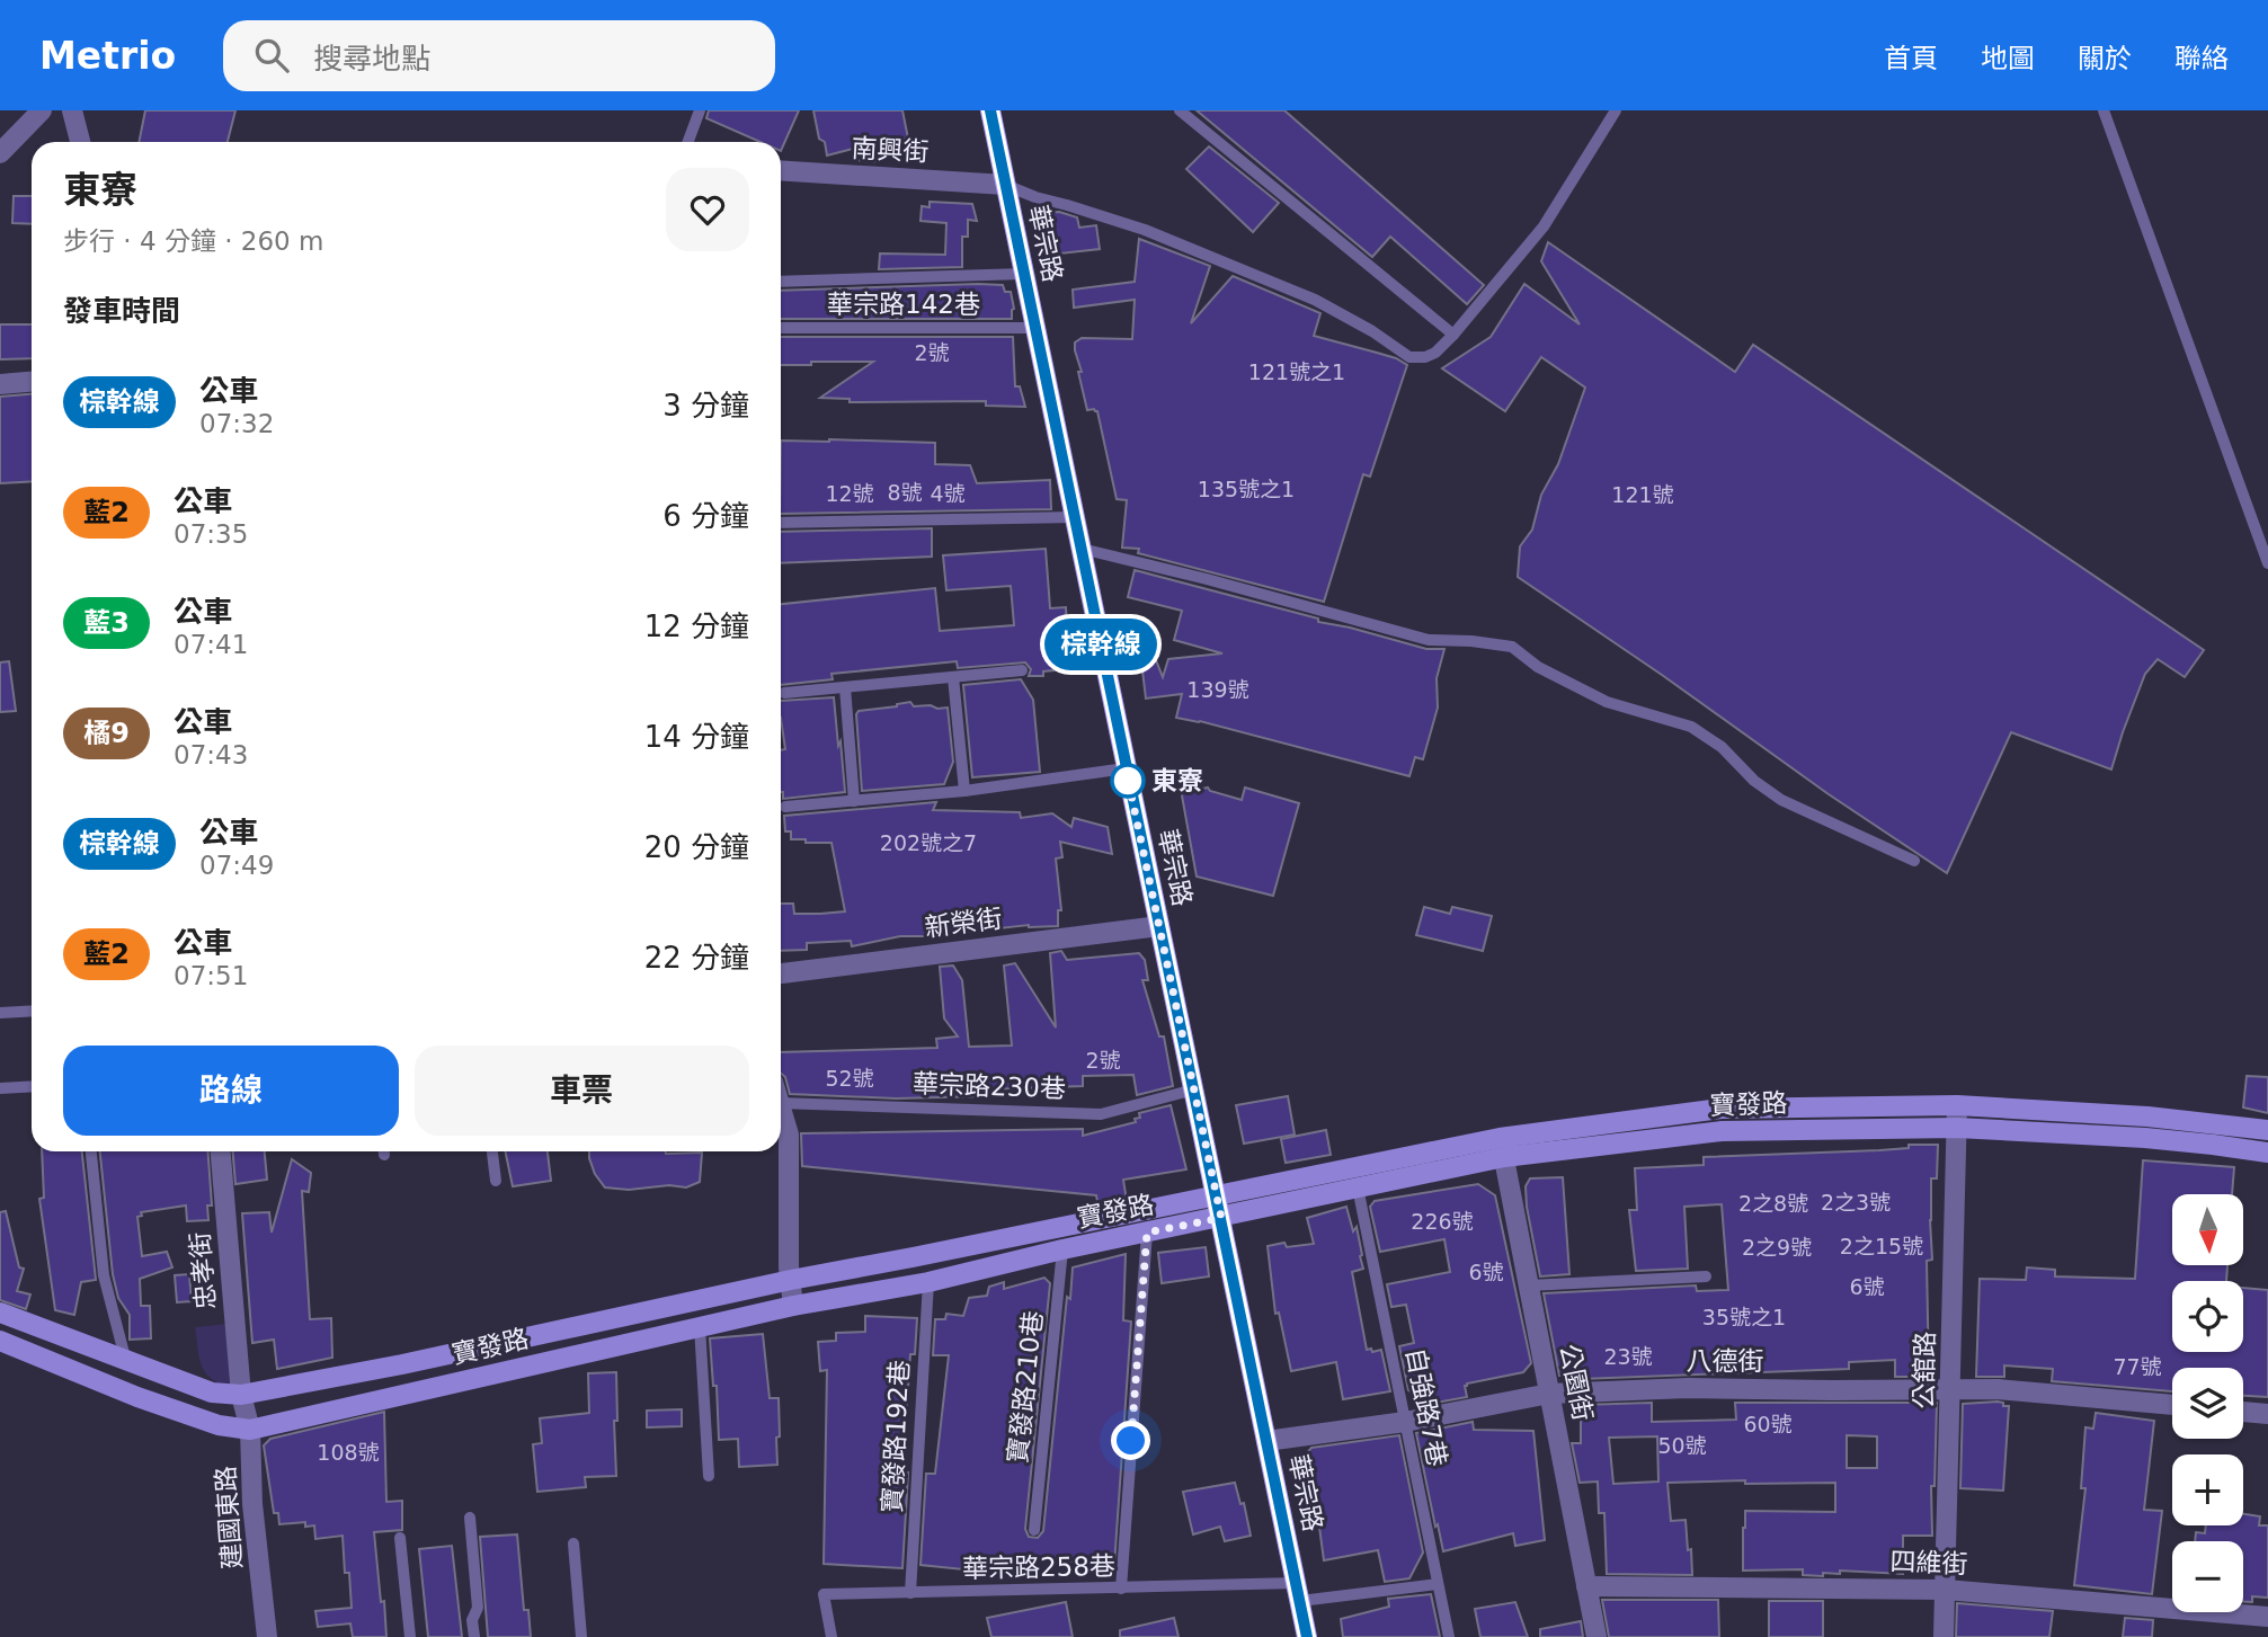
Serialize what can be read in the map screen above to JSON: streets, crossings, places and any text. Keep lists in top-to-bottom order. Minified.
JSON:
{"streets":{"main road":["華宗路","寶發路"],"street":["南興街","新榮街","忠孝街","八德街","公舘路","公園街","建國東路","四維街"],"lane":["華宗路142巷","華宗路230巷","寶發路210巷","自強路7巷","寶發路192巷","華宗路258巷"]},"crossings":[["南興街","華宗路"],["華宗路","華宗路142巷"],["華宗路","新榮街"],["華宗路","華宗路230巷"],["華宗路","寶發路"],["華宗路","八德街"],["華宗路","華宗路258巷"],["寶發路","忠孝街"],["寶發路","公舘路"],["寶發路","公園街"],["寶發路","寶發路210巷"],["寶發路","自強路7巷"],["寶發路","寶發路192巷"],["寶發路","建國東路"],["忠孝街","建國東路"],["八德街","公舘路"],["八德街","公園街"],["八德街","自強路7巷"],["公舘路","四維街"],["公園街","四維街"],["自強路7巷","華宗路258巷"],["寶發路192巷","華宗路258巷"]],"places":["東寮"],"lines":["bus line 棕幹線"],"house_numbers":["2號","121號之1","135號之1","8號","12號","4號","121號","139號","202號之7","2號","52號","2之3號","2之8號","226號","2之15號","2之9號","6號","6號","35號之1","23號","77號","60號","50號","108號"],"north":"bottom","page":{"header":"Metrio","search":"搜尋地點","nav":["首頁","地圖","關於","聯絡"],"on_map":"棕幹線","heading":[["東寮","步行 · 4 分鐘 · 260 m"],"發車時間"],"list":[{"mark":"棕幹線","name":"公車","note":"07:32","value":"3 分鐘"},{"mark":"藍2","name":"公車","note":"07:35","value":"6 分鐘"},{"mark":"藍3","name":"公車","note":"07:41","value":"12 分鐘"},{"mark":"橘9","name":"公車","note":"07:43","value":"14 分鐘"},{"mark":"棕幹線","name":"公車","note":"07:49","value":"20 分鐘"},{"mark":"藍2","name":"公車","note":"07:51","value":"22 分鐘"}],"buttons":["路線","車票"],"map_buttons":["+","−"]}}
